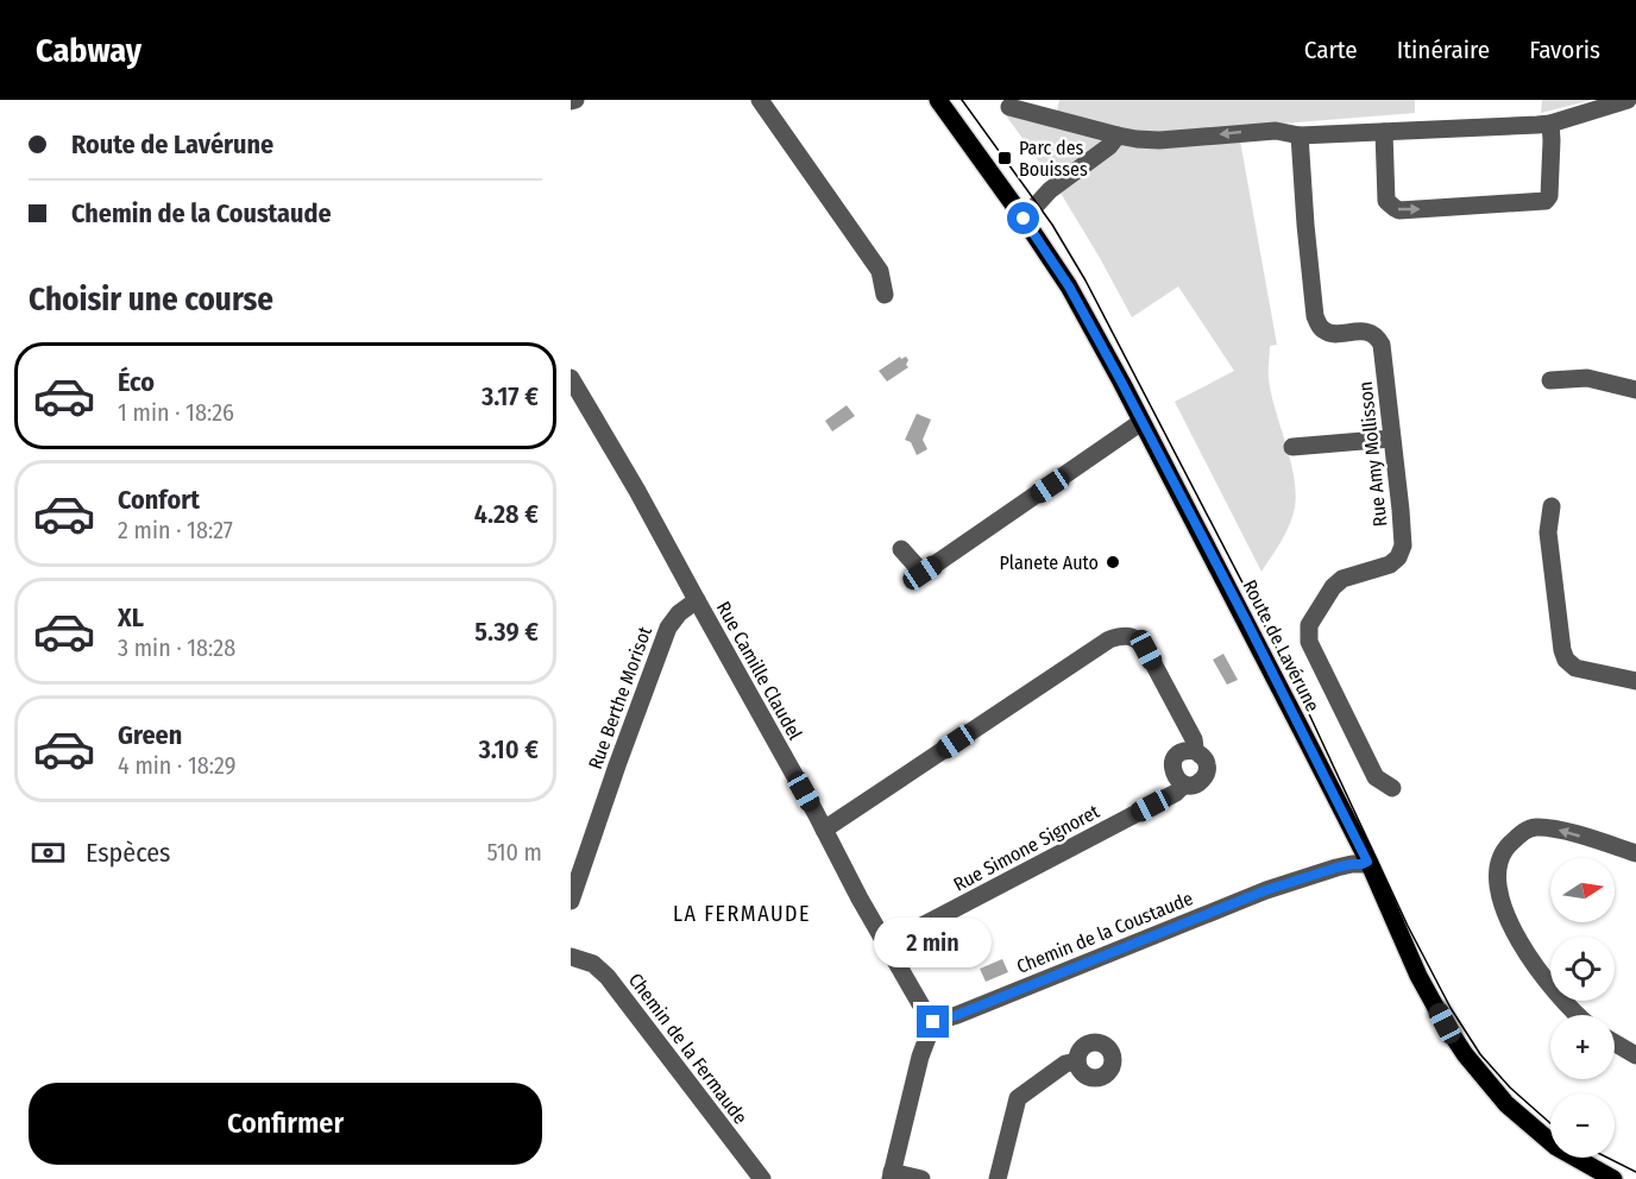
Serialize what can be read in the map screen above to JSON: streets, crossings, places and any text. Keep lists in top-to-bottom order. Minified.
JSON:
{"streets":{"main road":["Route de Lavérune"],"street":["Rue Amy Mollisson","Rue Camille Claudel","Rue Berthe Morisot","Rue Simone Signoret","Chemin de la Coustaude","Chemin de la Fermaude"]},"crossings":[["Route de Lavérune","Chemin de la Coustaude"],["Rue Camille Claudel","Rue Berthe Morisot"],["Rue Camille Claudel","Rue Simone Signoret"],["Rue Camille Claudel","Chemin de la Coustaude"]],"districts":["LA FERMAUDE"],"places":{"transit":["Parc des Bouisses"],"other":["Planete Auto"]},"north":"right","page":{"header":"Cabway","nav":["Carte","Itinéraire","Favoris"],"banner":["Route de Lavérune","Chemin de la Coustaude"],"heading":"Choisir une course","list":[{"name":"Éco","note":"1 min · 18:26","value":"3.17 €"},{"name":"Confort","note":"2 min · 18:27","value":"4.28 €"},{"name":"XL","note":"3 min · 18:28","value":"5.39 €"},{"name":"Green","note":"4 min · 18:29","value":"3.10 €"}],"pay":["Espèces","510 m"],"map_buttons":["+","−"],"bubble":"2 min","buttons":"Confirmer"}}
